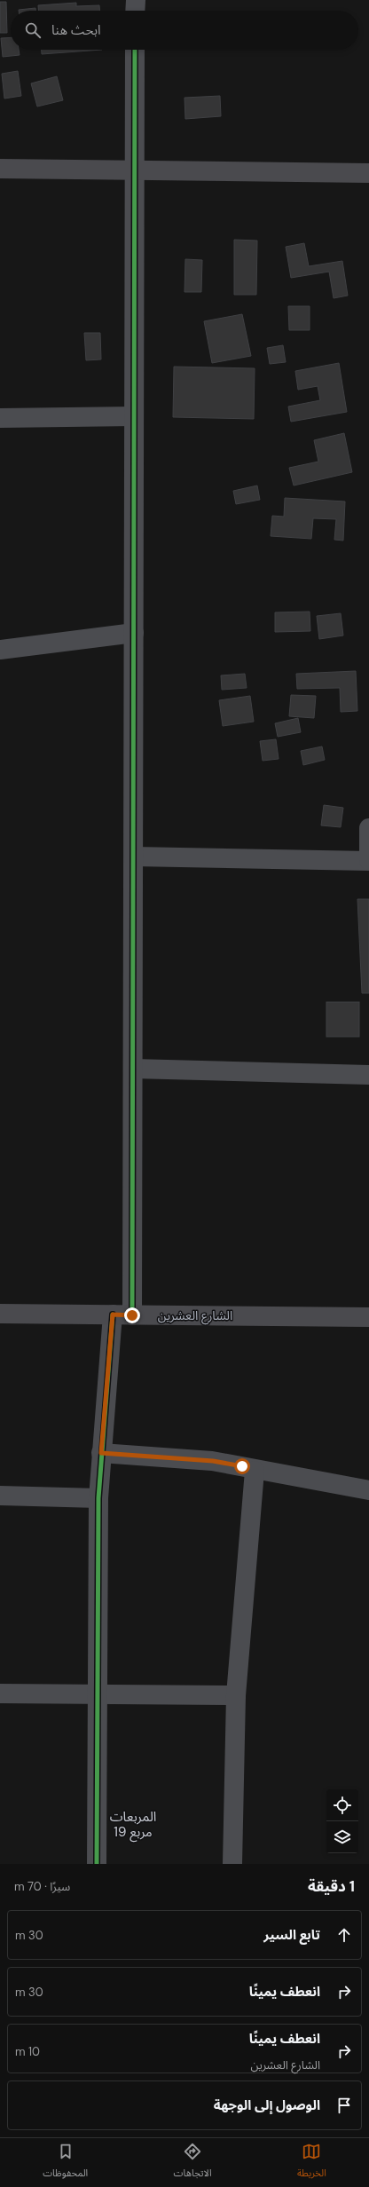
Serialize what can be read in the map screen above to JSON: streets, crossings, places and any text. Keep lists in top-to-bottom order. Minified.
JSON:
{"streets":{"street":["الشارع العشرين"]},"districts":["المربعات مربع 19"],"page":{"search":"ابحث هنا","heading":["1 دقيقة","سيرًا · 70 m"],"list":[["تابع السير","30 m"],["انعطف يمينًا","30 m"],["انعطف يمينًا","الشارع العشرين","10 m"],"الوصول إلى الوجهة"],"nav":["الخريطة","الاتجاهات","المحفوظات"]}}
